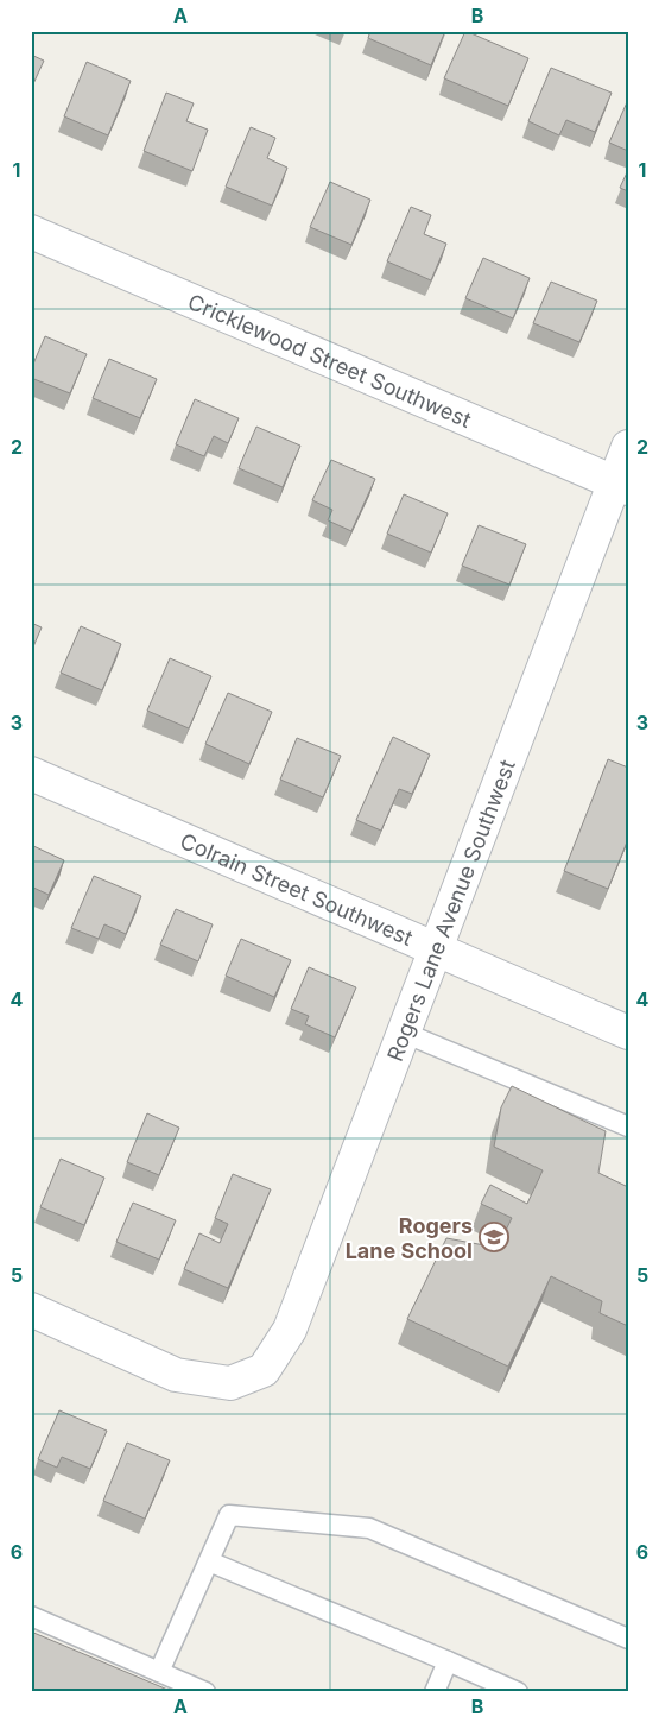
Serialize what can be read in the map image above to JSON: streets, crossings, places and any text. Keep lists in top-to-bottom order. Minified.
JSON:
{"streets":{"street":["Cricklewood Street Southwest","Colrain Street Southwest","Rogers Lane Avenue Southwest"]},"crossings":[["Cricklewood Street Southwest","Rogers Lane Avenue Southwest"],["Colrain Street Southwest","Rogers Lane Avenue Southwest"]],"places":{"school or university":["Rogers Lane School"]},"grid":{"columns":["A","B"],"rows":["1","2","3","4","5","6"]}}
